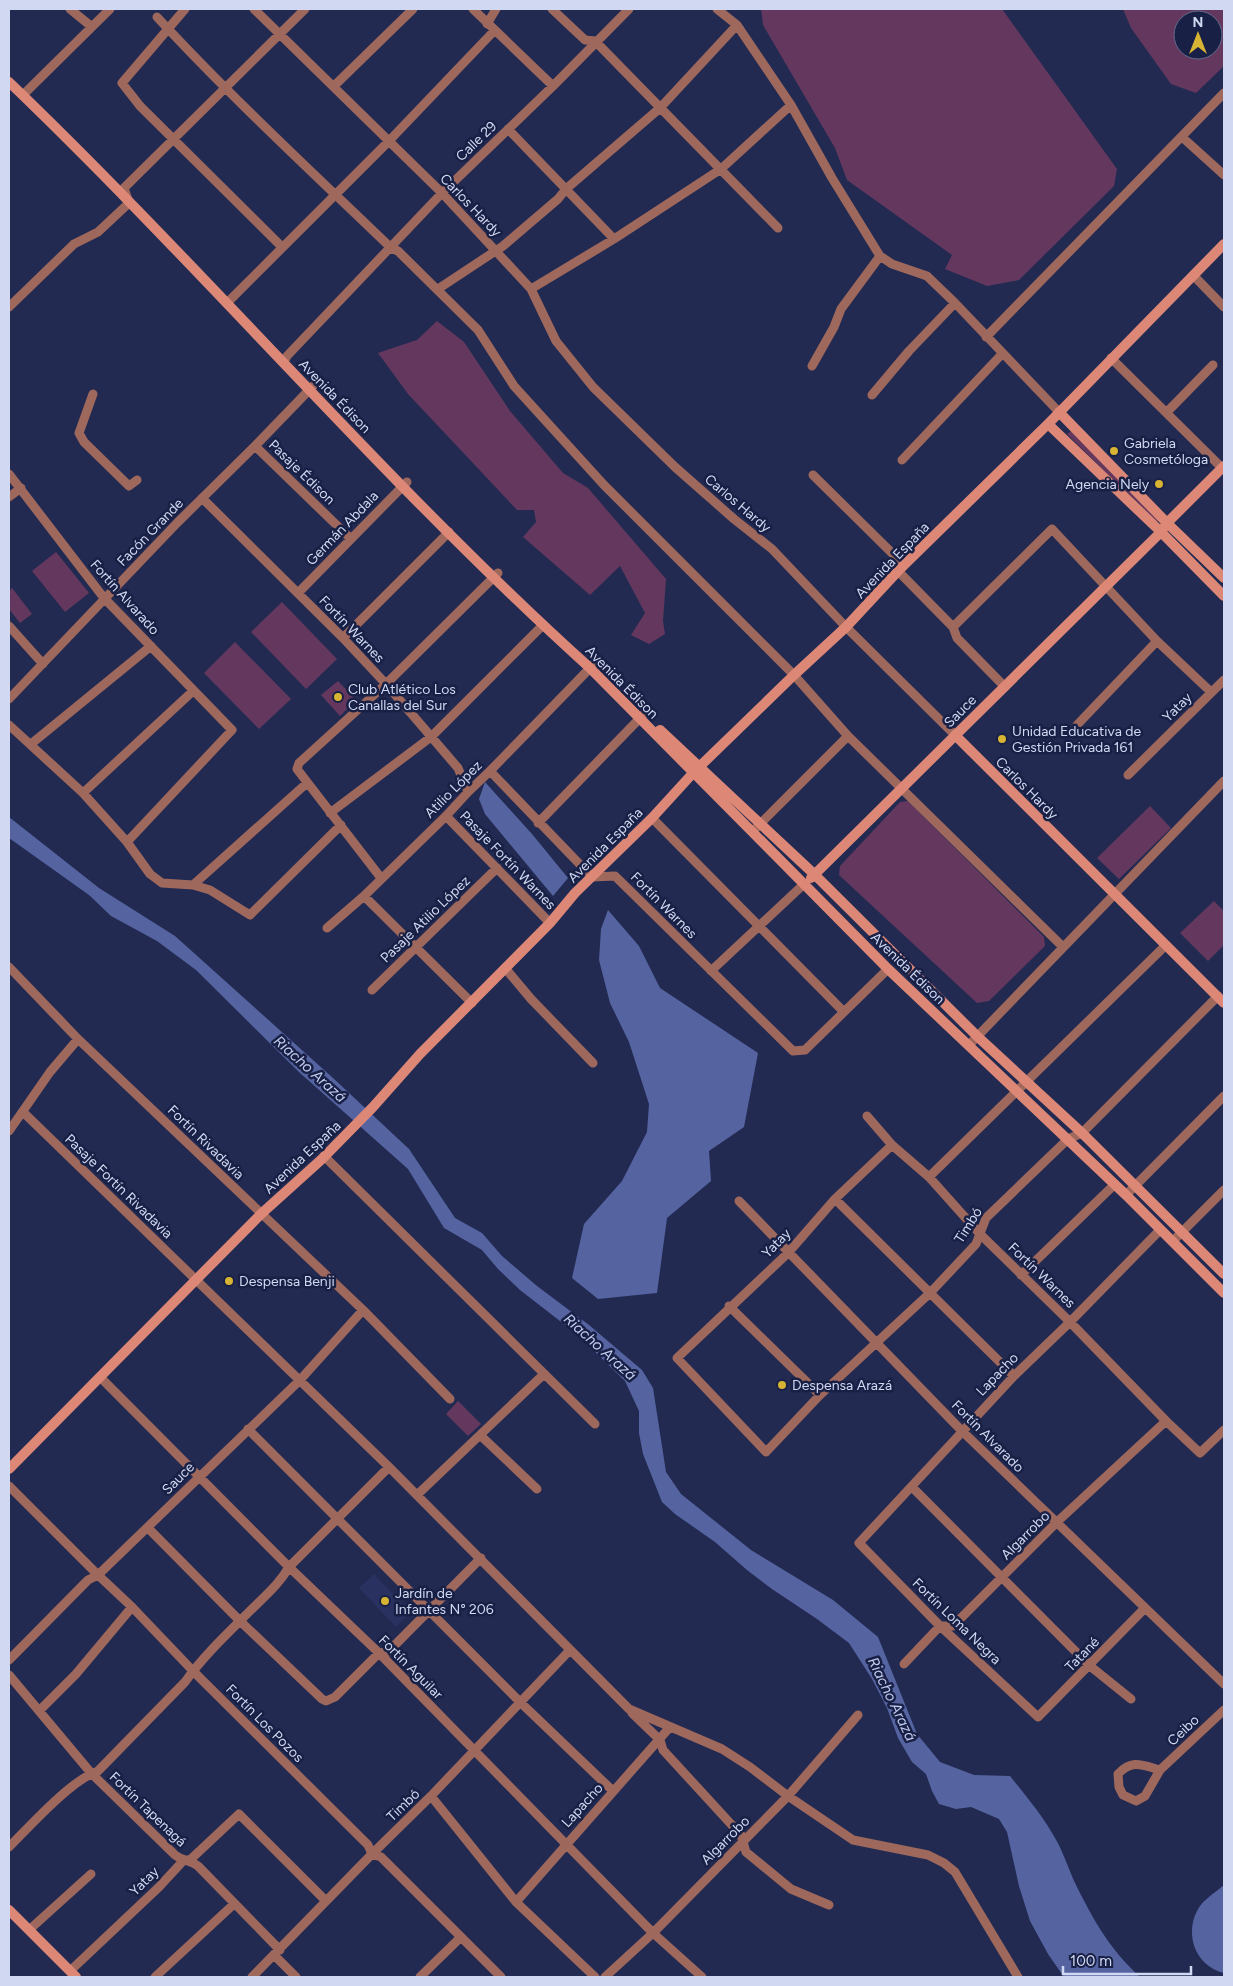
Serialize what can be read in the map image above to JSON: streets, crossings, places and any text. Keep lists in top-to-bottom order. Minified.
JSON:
{"streets":{"main road":["Carlos Hardy","Avenida Édison","Avenida España","Sauce"],"street":["Calle 29","Pasaje Édison","Germán Abdala","Facón Grande","Fortín Alvarado","Fortín Warnes","Yatay","Atilio López","Pasaje Fortín Warnes","Pasaje Atilio López","Fortín Rivadavia","Pasaje Fortín Rivadavia","Timbó","Lapacho","Algarrobo","Fortín Loma Negra","Tatané","Fortín Aguilar","Fortín Los Pozos","Ceibo","Fortín Tapenagá"]},"crossings":[["Calle 29","Carlos Hardy"],["Calle 29","Avenida Édison"],["Carlos Hardy","Avenida España"],["Carlos Hardy","Sauce"],["Carlos Hardy","Timbó"],["Avenida Édison","Germán Abdala"],["Avenida Édison","Facón Grande"],["Avenida Édison","Avenida España"],["Avenida Édison","Sauce"],["Avenida Édison","Atilio López"],["Avenida Édison","Timbó"],["Avenida Édison","Lapacho"],["Pasaje Édison","Germán Abdala"],["Pasaje Édison","Facón Grande"],["Germán Abdala","Fortín Warnes"],["Facón Grande","Fortín Alvarado"],["Facón Grande","Fortín Warnes"],["Avenida España","Fortín Warnes"],["Avenida España","Pasaje Fortín Warnes"],["Avenida España","Fortín Rivadavia"],["Avenida España","Pasaje Fortín Rivadavia"],["Avenida España","Fortín Aguilar"],["Fortín Alvarado","Yatay"],["Fortín Alvarado","Timbó"],["Fortín Alvarado","Lapacho"],["Fortín Alvarado","Algarrobo"],["Fortín Alvarado","Tatané"],["Fortín Warnes","Yatay"],["Fortín Warnes","Sauce"],["Fortín Warnes","Atilio López"],["Fortín Warnes","Timbó"],["Fortín Warnes","Lapacho"],["Fortín Warnes","Algarrobo"],["Yatay","Timbó"],["Yatay","Fortín Tapenagá"],["Sauce","Fortín Rivadavia"],["Sauce","Pasaje Fortín Rivadavia"],["Sauce","Fortín Aguilar"],["Sauce","Fortín Los Pozos"],["Atilio López","Pasaje Fortín Warnes"],["Pasaje Fortín Warnes","Pasaje Atilio López"],["Pasaje Fortín Rivadavia","Timbó"],["Pasaje Fortín Rivadavia","Lapacho"],["Pasaje Fortín Rivadavia","Algarrobo"],["Timbó","Fortín Aguilar"],["Timbó","Fortín Los Pozos"],["Timbó","Fortín Tapenagá"],["Lapacho","Fortín Loma Negra"],["Lapacho","Fortín Aguilar"],["Algarrobo","Fortín Loma Negra"],["Algarrobo","Fortín Aguilar"],["Fortín Loma Negra","Tatané"]],"water":["Riacho Arazá"],"places":["Gabriela Cosmetóloga","Agencia Nely","Club Atlético Los Canallas del Sur","Unidad Educativa de Gestión Privada 161","Despensa Benji","Despensa Arazá","Jardín de Infantes N° 206"],"scale_bar":"100 m","north":"top"}
